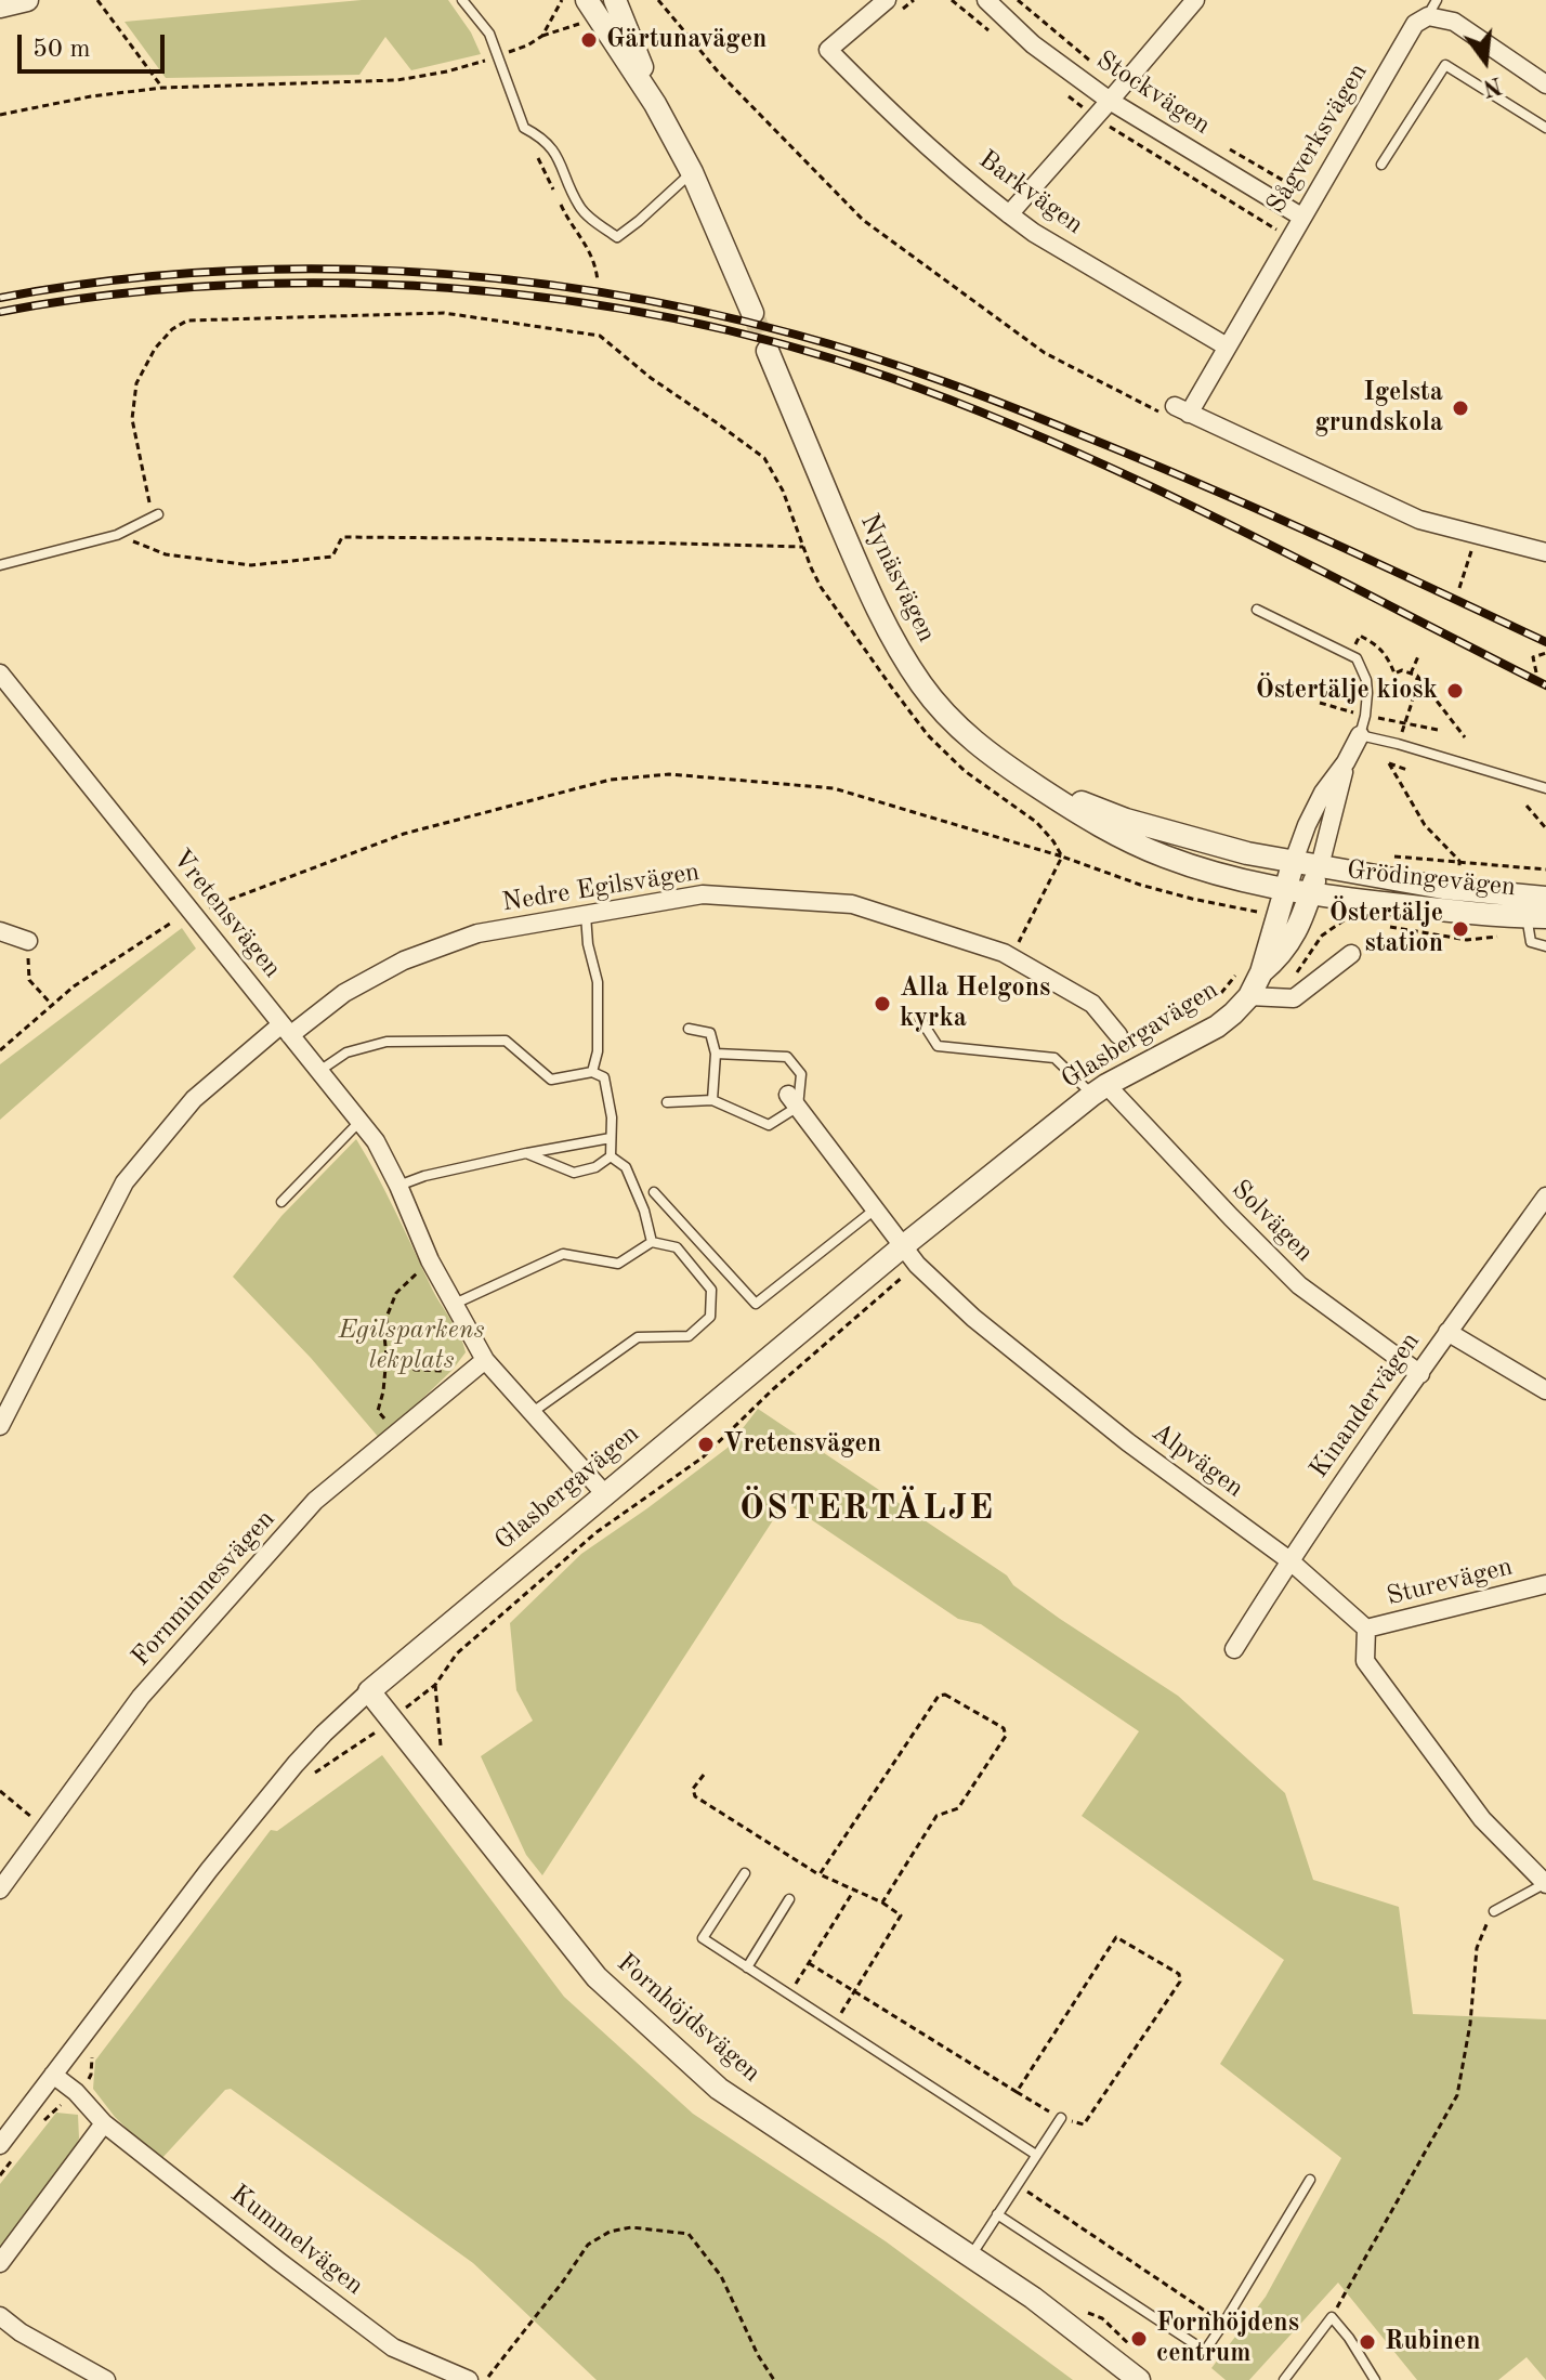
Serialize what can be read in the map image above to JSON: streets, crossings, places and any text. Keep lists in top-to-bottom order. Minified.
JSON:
{"streets":{"street":["Stockvägen","Sågverksvägen","Barkvägen","Nynäsvägen","Grödingevägen","Nedre Egilsvägen","Vretensvägen","Glasbergavägen","Solvägen","Kinandervägen","Alpvägen","Sturevägen","Fornminnesvägen","Fornhöjdsvägen","Kummelvägen"]},"crossings":[["Stockvägen","Sågverksvägen"],["Sågverksvägen","Barkvägen"],["Nynäsvägen","Grödingevägen"],["Nynäsvägen","Glasbergavägen"],["Grödingevägen","Glasbergavägen"],["Nedre Egilsvägen","Vretensvägen"],["Vretensvägen","Glasbergavägen"],["Vretensvägen","Fornminnesvägen"],["Glasbergavägen","Solvägen"],["Glasbergavägen","Alpvägen"],["Glasbergavägen","Fornhöjdsvägen"],["Glasbergavägen","Kummelvägen"],["Solvägen","Kinandervägen"],["Kinandervägen","Alpvägen"],["Alpvägen","Sturevägen"]],"districts":["ÖSTERTÄLJE"],"parks":["Egilsparkens lekplats"],"places":["Gärtunavägen","Igelsta grundskola","Östertälje kiosk","Östertälje station","Alla Helgons kyrka","Vretensvägen","Fornhöjdens centrum","Rubinen"],"scale_bar":"50 m","north":"bottom"}
